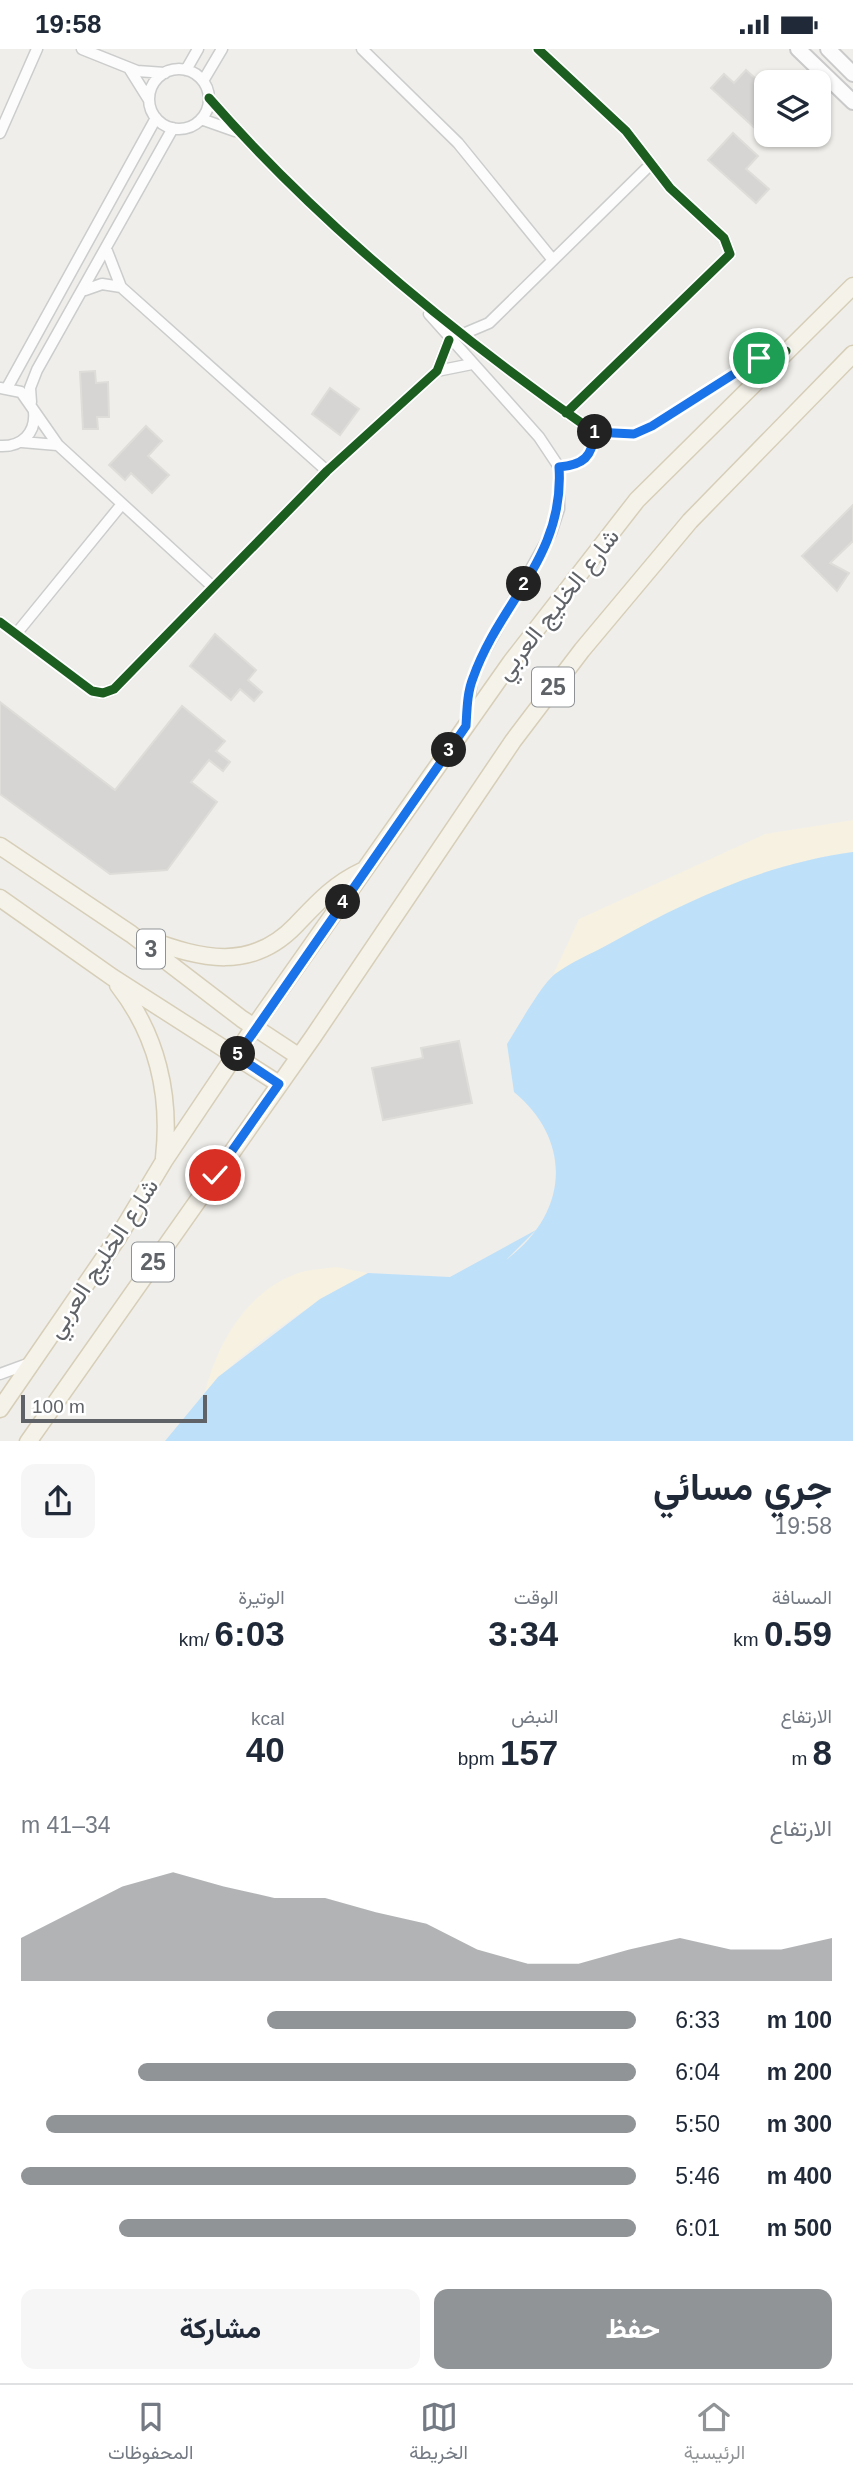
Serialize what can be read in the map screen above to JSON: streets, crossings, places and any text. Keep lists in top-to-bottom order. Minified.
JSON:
{"streets":{"main road":["شارع الخليج العربي","25","3"]},"crossings":[["شارع الخليج العربي","3"]],"scale_bar":"100 m","page":{"status":"19:58","pins":["1","2","3","4","5"],"scale":"100 m","heading":["جري مسائي","19:58"],"stats":[["المسافة","0.59 km"],["الوقت","3:34"],["الوتيرة","6:03 /km"],["الارتفاع","8 m"],["النبض","157 bpm"],["kcal","40"]],"chart":["الارتفاع","34–41 m"],"list":[{"name":"100 m","note":"6:33"},{"name":"200 m","note":"6:04"},{"name":"300 m","note":"5:50"},{"name":"400 m","note":"5:46"},{"name":"500 m","note":"6:01"}],"buttons":["حفظ","مشاركة"],"tabs":["الرئيسية","الخريطة","المحفوظات"]}}
